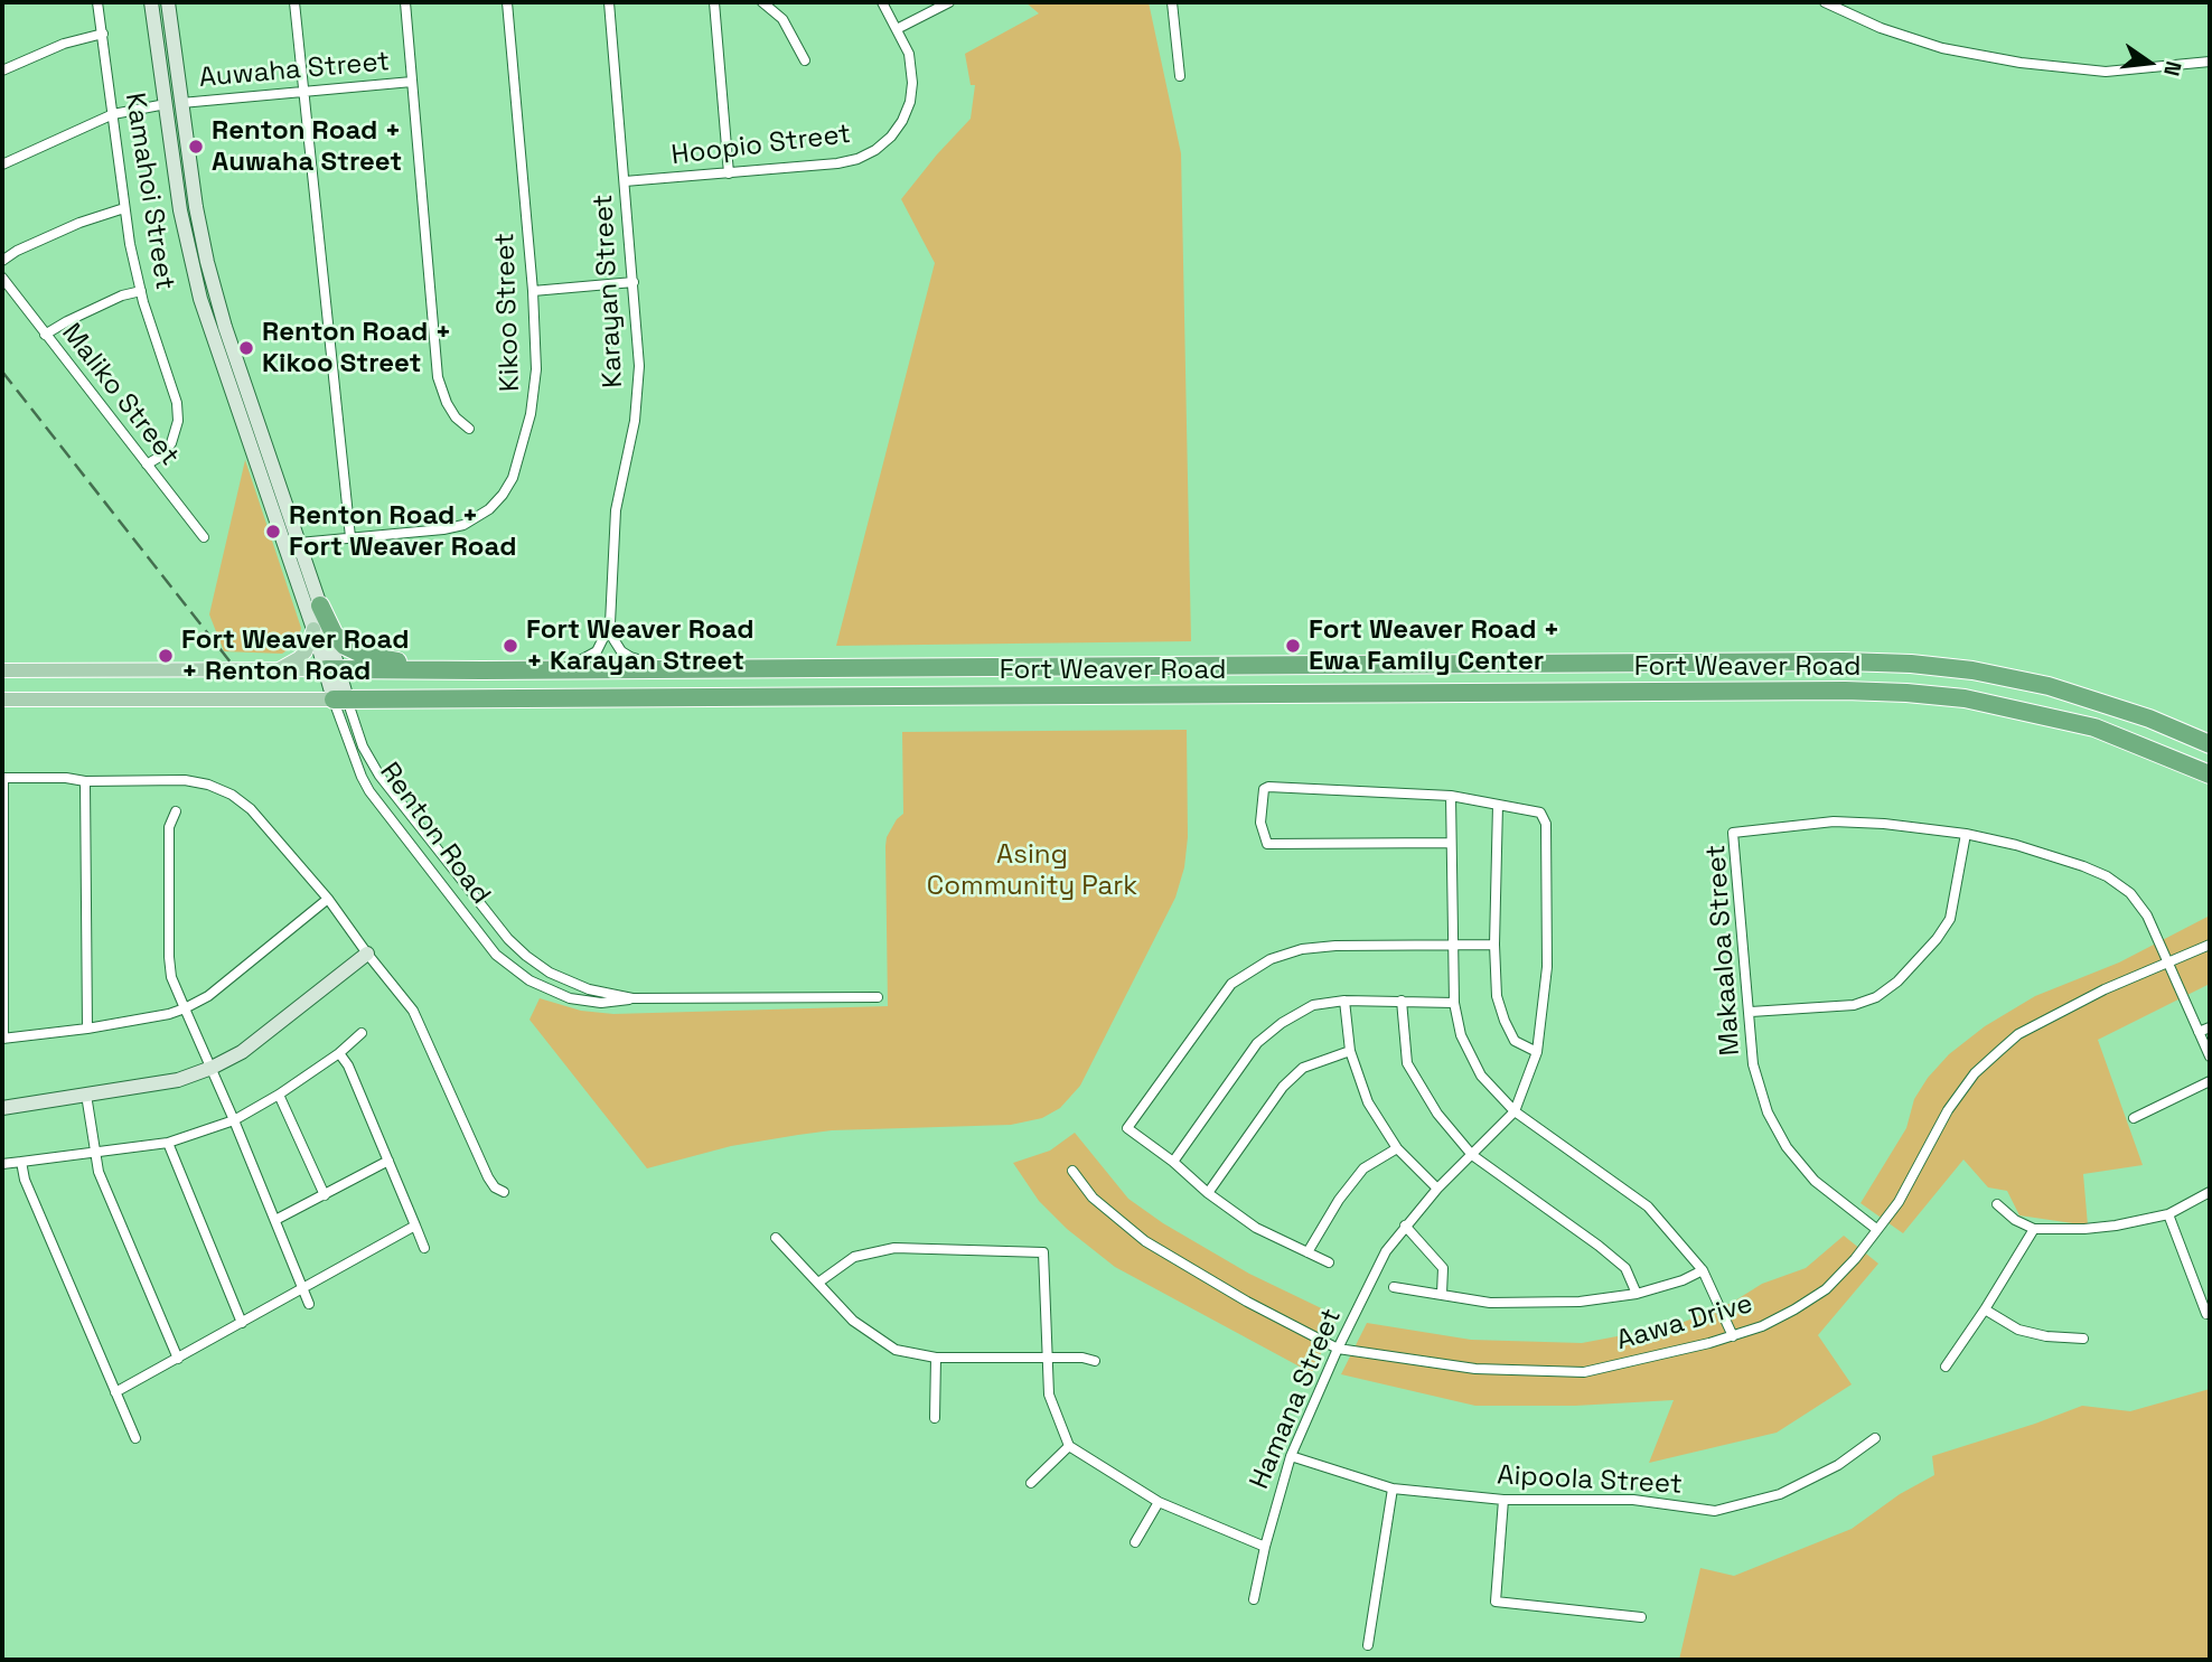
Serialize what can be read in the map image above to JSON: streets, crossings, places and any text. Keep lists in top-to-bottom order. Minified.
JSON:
{"streets":{"highway":["Fort Weaver Road"],"street":["Auwaha Street","Hoopio Street","Kamahoi Street","Karayan Street","Kikoo Street","Maliko Street","Renton Road","Makaaloa Street","Aawa Drive","Hamana Street","Aipoola Street"]},"crossings":[["Auwaha Street","Kamahoi Street"],["Auwaha Street","Renton Road"],["Hoopio Street","Karayan Street"],["Kamahoi Street","Maliko Street"],["Kikoo Street","Renton Road"],["Fort Weaver Road","Renton Road"],["Makaaloa Street","Aawa Drive"],["Aawa Drive","Hamana Street"],["Hamana Street","Aipoola Street"]],"parks":["Asing Community Park"],"places":["Renton Road + Auwaha Street","Renton Road + Kikoo Street","Renton Road + Fort Weaver Road","Fort Weaver Road + Karayan Street","Fort Weaver Road + Ewa Family Center","Fort Weaver Road + Renton Road"],"north":"right"}
